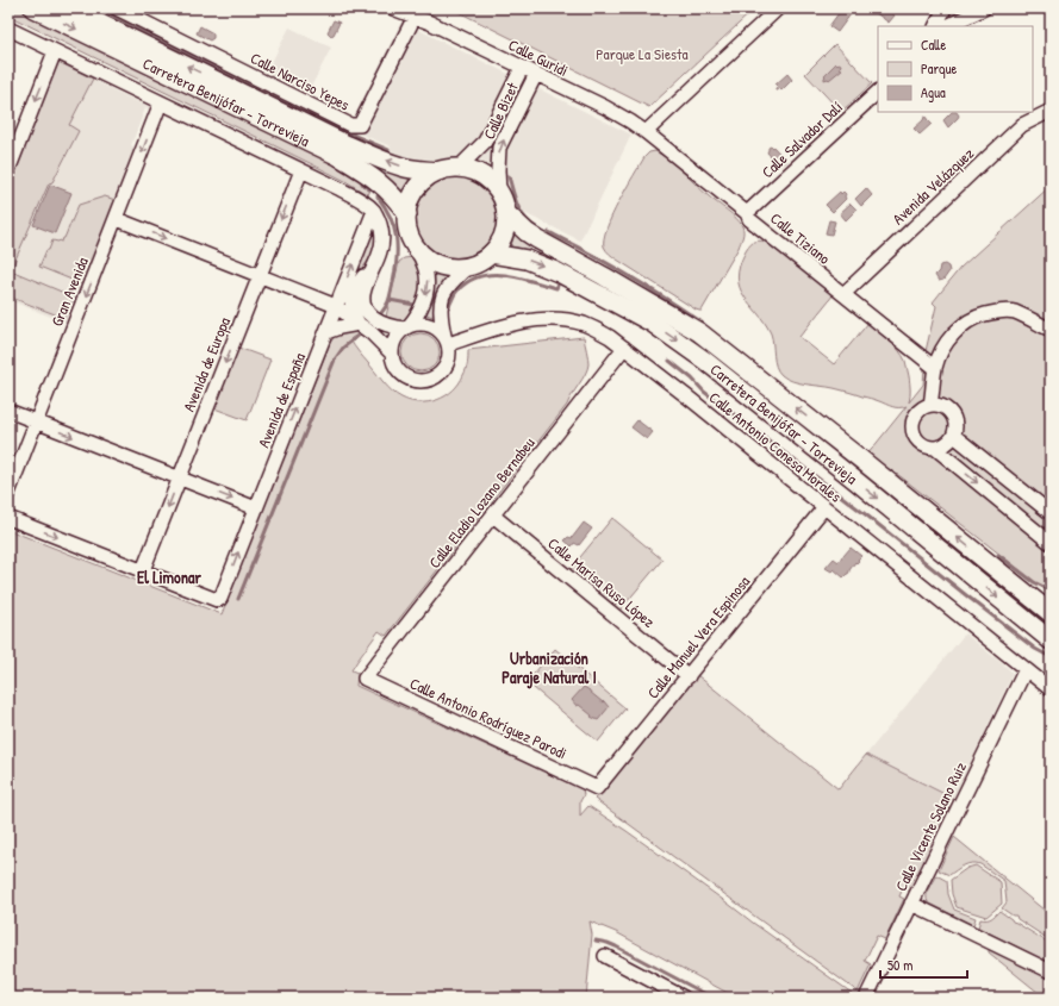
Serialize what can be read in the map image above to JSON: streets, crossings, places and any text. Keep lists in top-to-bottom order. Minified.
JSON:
{"streets":{"main road":["Carretera Benijófar - Torrevieja"],"street":["Calle Guridi","Calle Narciso Yepes","Calle Bizet","Calle Salvador Dalí","Avenida Velázquez","Calle Tiziano","Gran Avenida","Avenida de Europa","Avenida de España","Calle Antonio Conesa Morales","Calle Eladio Lozano Bernabeu","Calle Marisa Ruso López","Calle Manuel Vera Espinosa","Calle Antonio Rodríguez Parodi","Calle Vicente Solano Ruiz"]},"crossings":[["Calle Guridi","Calle Narciso Yepes"],["Calle Guridi","Calle Bizet"],["Calle Guridi","Calle Tiziano"],["Carretera Benijófar - Torrevieja","Calle Bizet"],["Calle Salvador Dalí","Calle Tiziano"],["Avenida Velázquez","Calle Tiziano"],["Avenida de Europa","Avenida de España"],["Calle Antonio Conesa Morales","Calle Eladio Lozano Bernabeu"],["Calle Antonio Conesa Morales","Calle Manuel Vera Espinosa"],["Calle Antonio Conesa Morales","Calle Vicente Solano Ruiz"],["Calle Eladio Lozano Bernabeu","Calle Marisa Ruso López"],["Calle Eladio Lozano Bernabeu","Calle Antonio Rodríguez Parodi"],["Calle Marisa Ruso López","Calle Manuel Vera Espinosa"],["Calle Manuel Vera Espinosa","Calle Antonio Rodríguez Parodi"]],"one_way":["Gran Avenida","Avenida de Europa","Avenida de España"],"districts":["El Limonar","Urbanización Paraje Natural I"],"parks":["Parque La Siesta"],"legend":["Calle","Parque","Agua"],"scale_bar":"50 m"}
